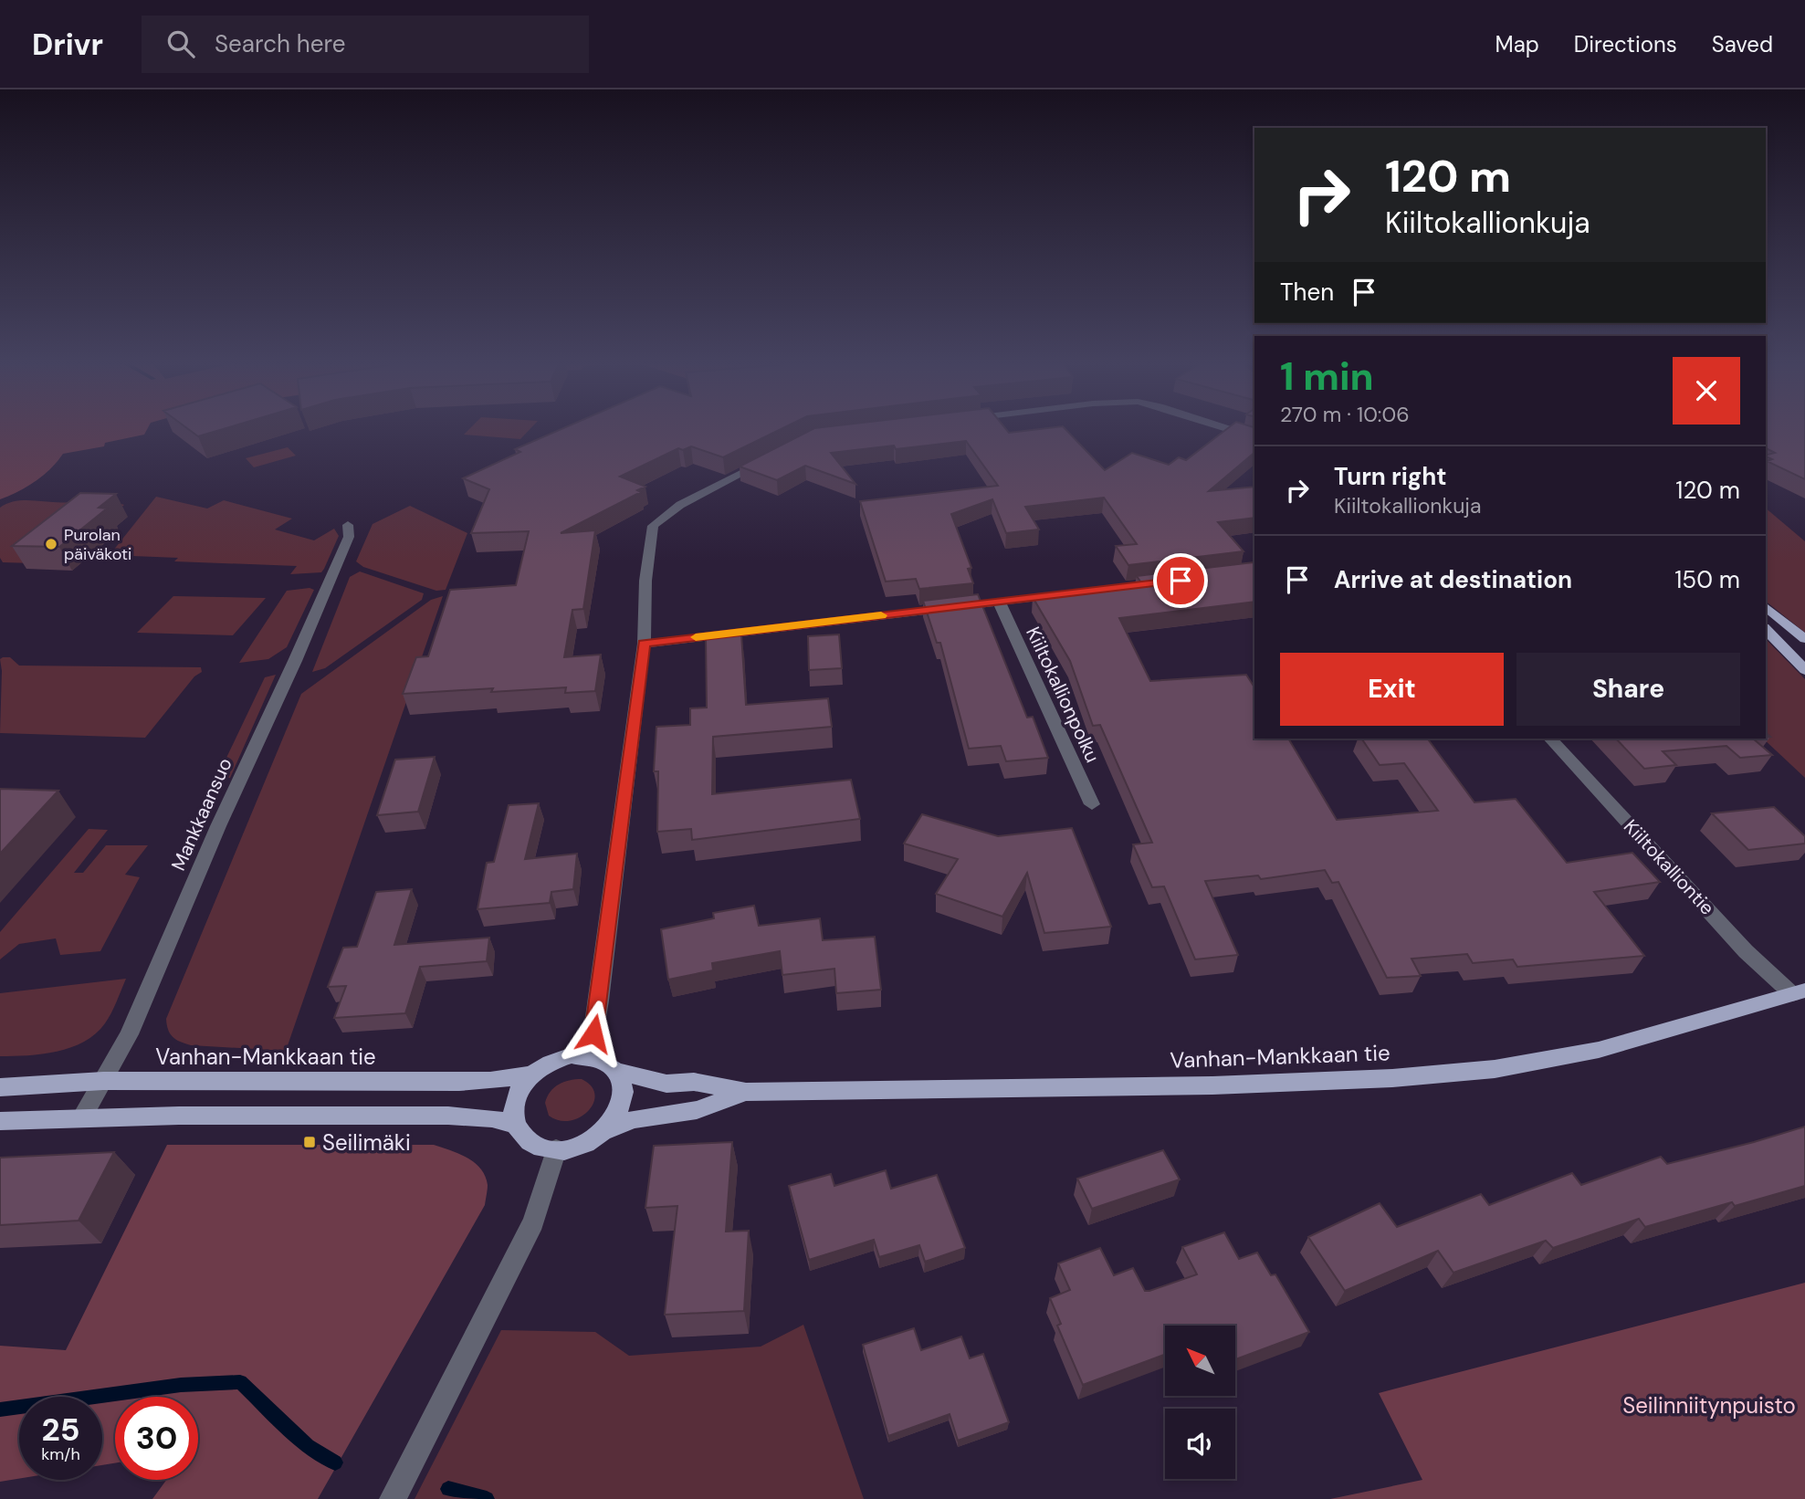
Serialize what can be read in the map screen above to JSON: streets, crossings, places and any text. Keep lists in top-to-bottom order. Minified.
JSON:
{"streets":{"main road":["Vanhan-Mankkaan tie"],"street":["Kiiltokallionpolku","Mankkaansuo","Kiiltokalliontie"]},"crossings":[["Mankkaansuo","Vanhan-Mankkaan tie"],["Kiiltokalliontie","Vanhan-Mankkaan tie"]],"parks":["Seilinniitynpuisto"],"places":{"other":["Purolan päiväkoti"],"transit":["Seilimäki"]},"north":"top left","page":{"header":"Drivr","search":"Search here","nav":["Map","Directions","Saved"],"turn":["120 m","Kiiltokallionkuja"],"then":"Then","heading":["1 min","270 m · 10:06"],"list":[{"name":"Turn right","note":"Kiiltokallionkuja","value":"120 m"},{"name":"Arrive at destination","value":"150 m"}],"buttons":["Exit","Share"],"speed":"25 km/h","limit":"30"}}
